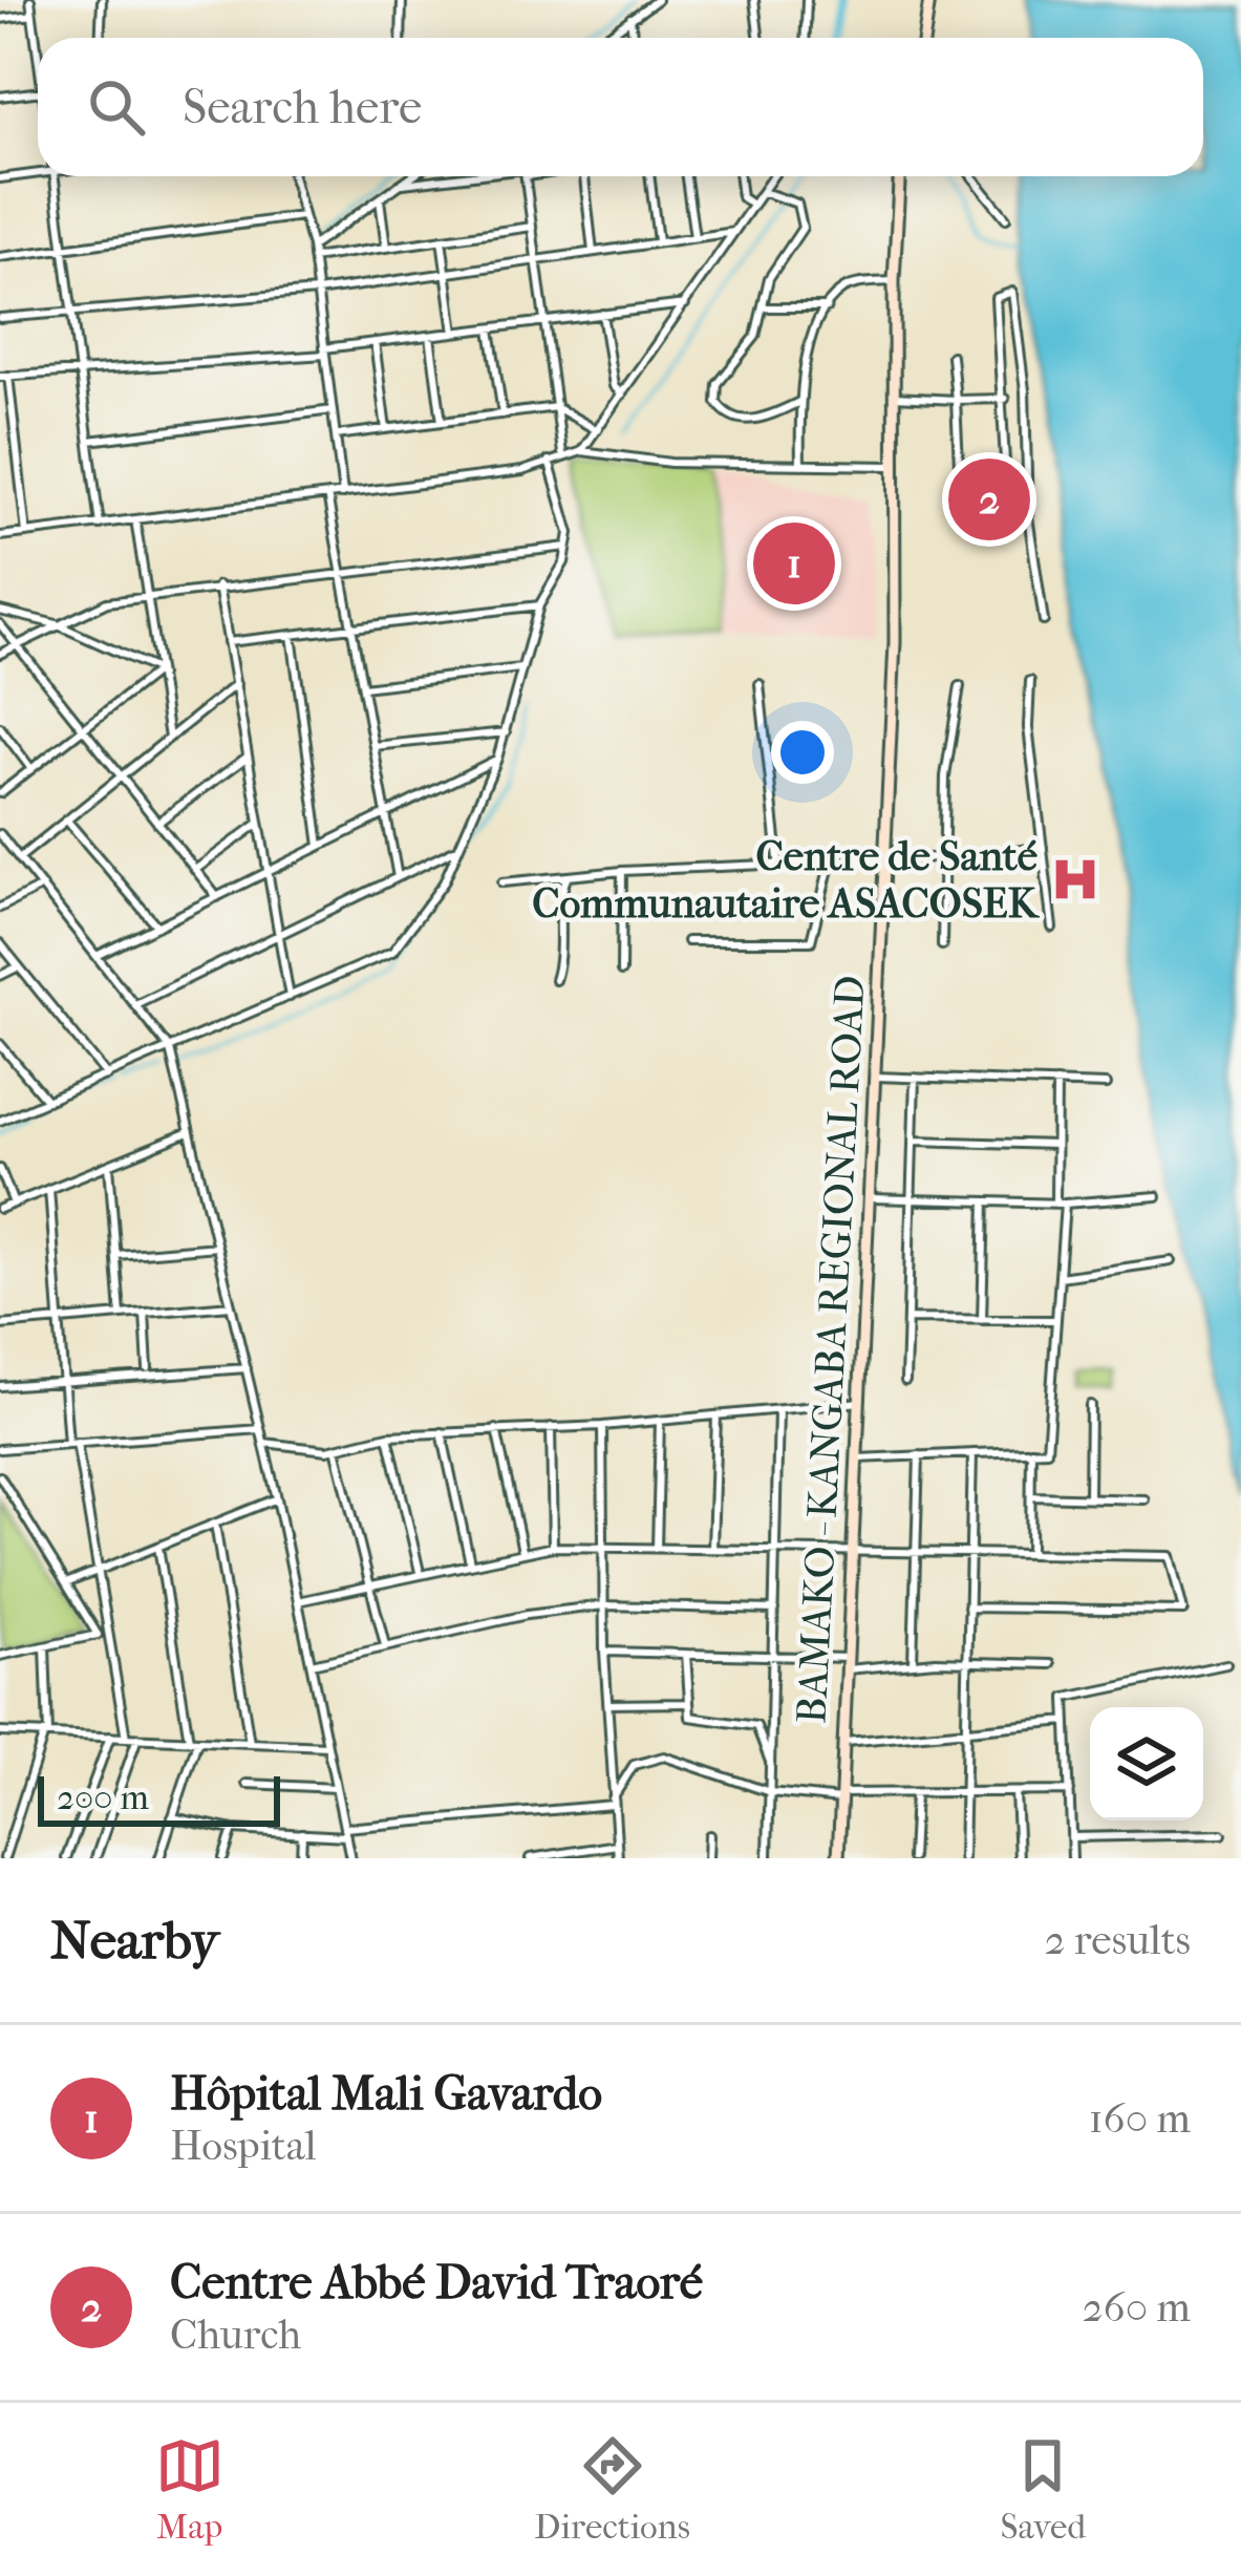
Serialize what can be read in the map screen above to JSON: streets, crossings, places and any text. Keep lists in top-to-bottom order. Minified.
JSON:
{"streets":{"street":["BAMAKO - KANGABA REGIONAL ROAD"]},"places":{"hospital":["Centre de Santé Communautaire ASACOSEK"]},"scale_bar":"200 m","page":{"search":"Search here","pins":["2","1"],"scale":"200 m","heading":["Nearby","2 results"],"list":[{"mark":"1","name":"Hôpital Mali Gavardo","note":"Hospital","value":"160 m"},{"mark":"2","name":"Centre Abbé David Traoré","note":"Church","value":"260 m"}],"nav":["Map","Directions","Saved"]}}
